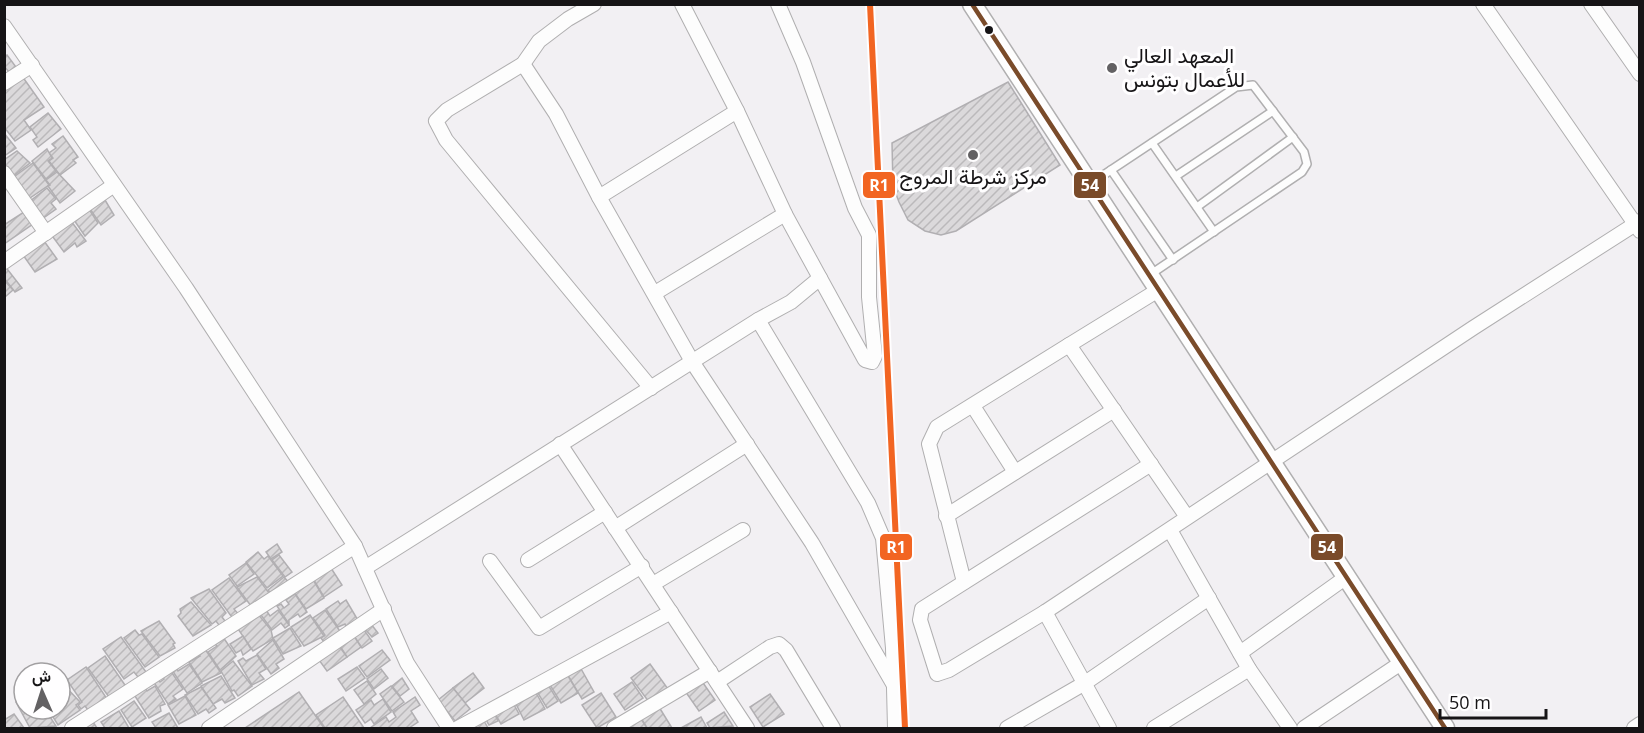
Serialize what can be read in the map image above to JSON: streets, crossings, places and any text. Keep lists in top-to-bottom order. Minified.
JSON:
{"places":["المعهد العالي للأعمال بتونس","مركز شرطة المروج"],"lines":["transit line R1","transit line 54"],"scale_bar":"50 m","north":"top"}
